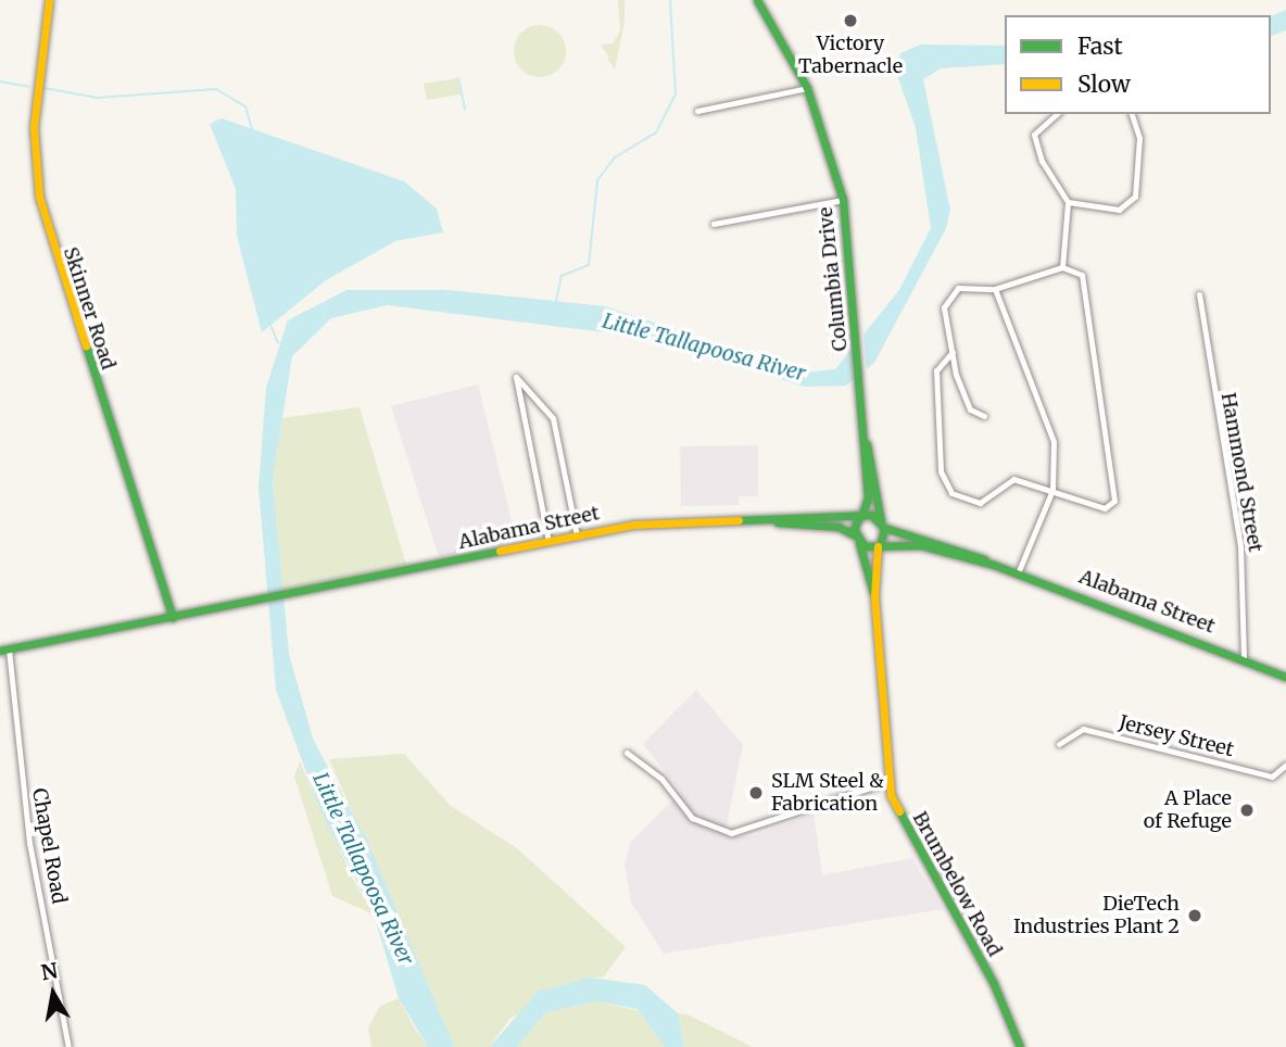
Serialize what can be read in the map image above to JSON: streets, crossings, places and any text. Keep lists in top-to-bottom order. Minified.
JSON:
{"streets":{"main road":["Columbia Drive","Skinner Road","Alabama Street","Brumbelow Road"],"street":["Hammond Street","Jersey Street","Chapel Road"]},"crossings":[["Columbia Drive","Alabama Street"],["Columbia Drive","Brumbelow Road"],["Skinner Road","Alabama Street"],["Hammond Street","Alabama Street"],["Alabama Street","Chapel Road"],["Alabama Street","Brumbelow Road"]],"water":["Little Tallapoosa River"],"places":["Victory Tabernacle","SLM Steel & Fabrication","A Place of Refuge","DieTech Industries Plant 2"],"legend":["Fast","Slow"],"north":"top"}
